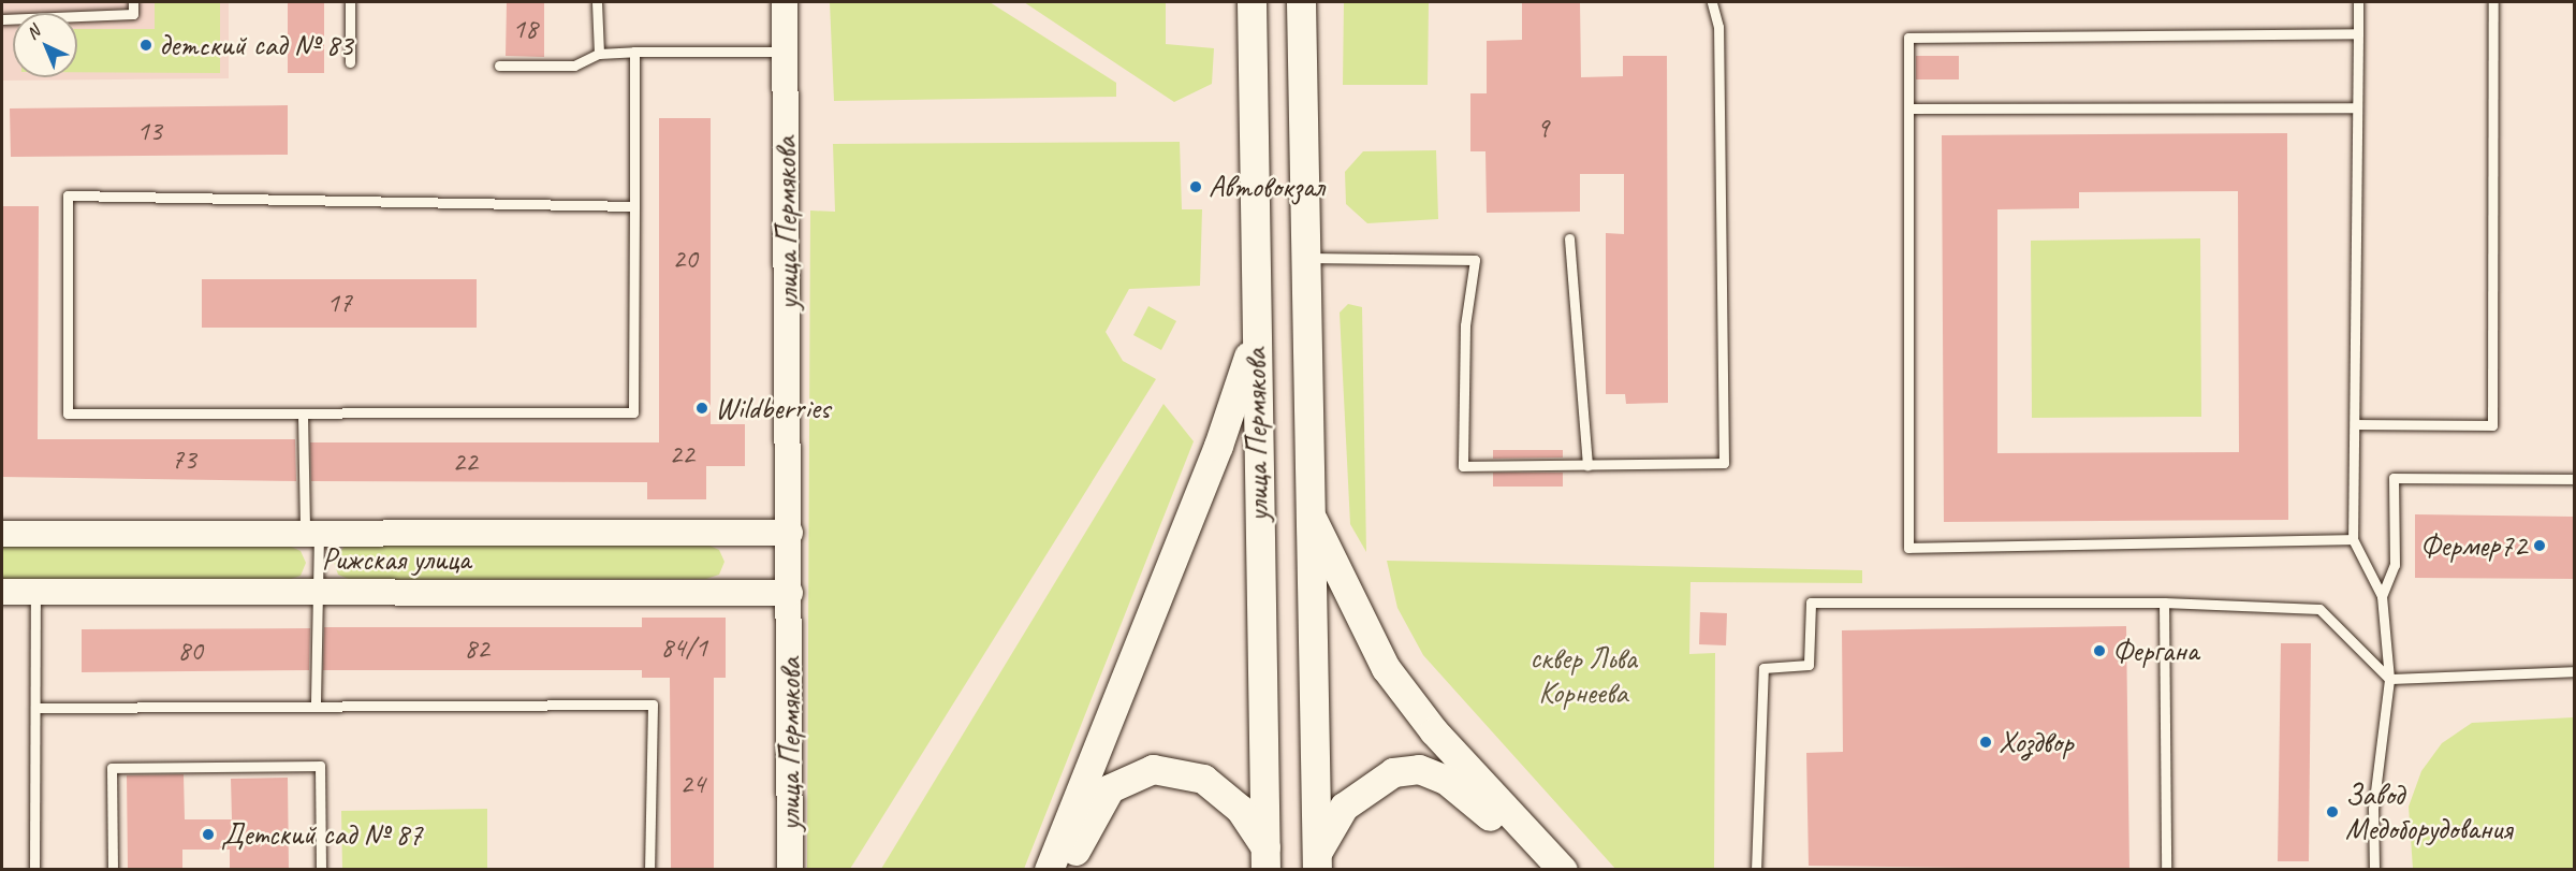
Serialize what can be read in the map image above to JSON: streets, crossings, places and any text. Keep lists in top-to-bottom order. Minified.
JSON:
{"streets":{"main road":["улица Пермякова"],"street":["Рижская улица"]},"crossings":[["улица Пермякова","Рижская улица"]],"parks":["сквер Льва Корнеева"],"places":["детский сад № 83","Автовокзал","Wildberries","Фермер72","Фергана","Хоздвор","Завод Медоборудования","Детский сад № 87"],"house_numbers":["18","9","13","20","17","22","73","22","84/1","82","80","24"],"north":"top left"}
